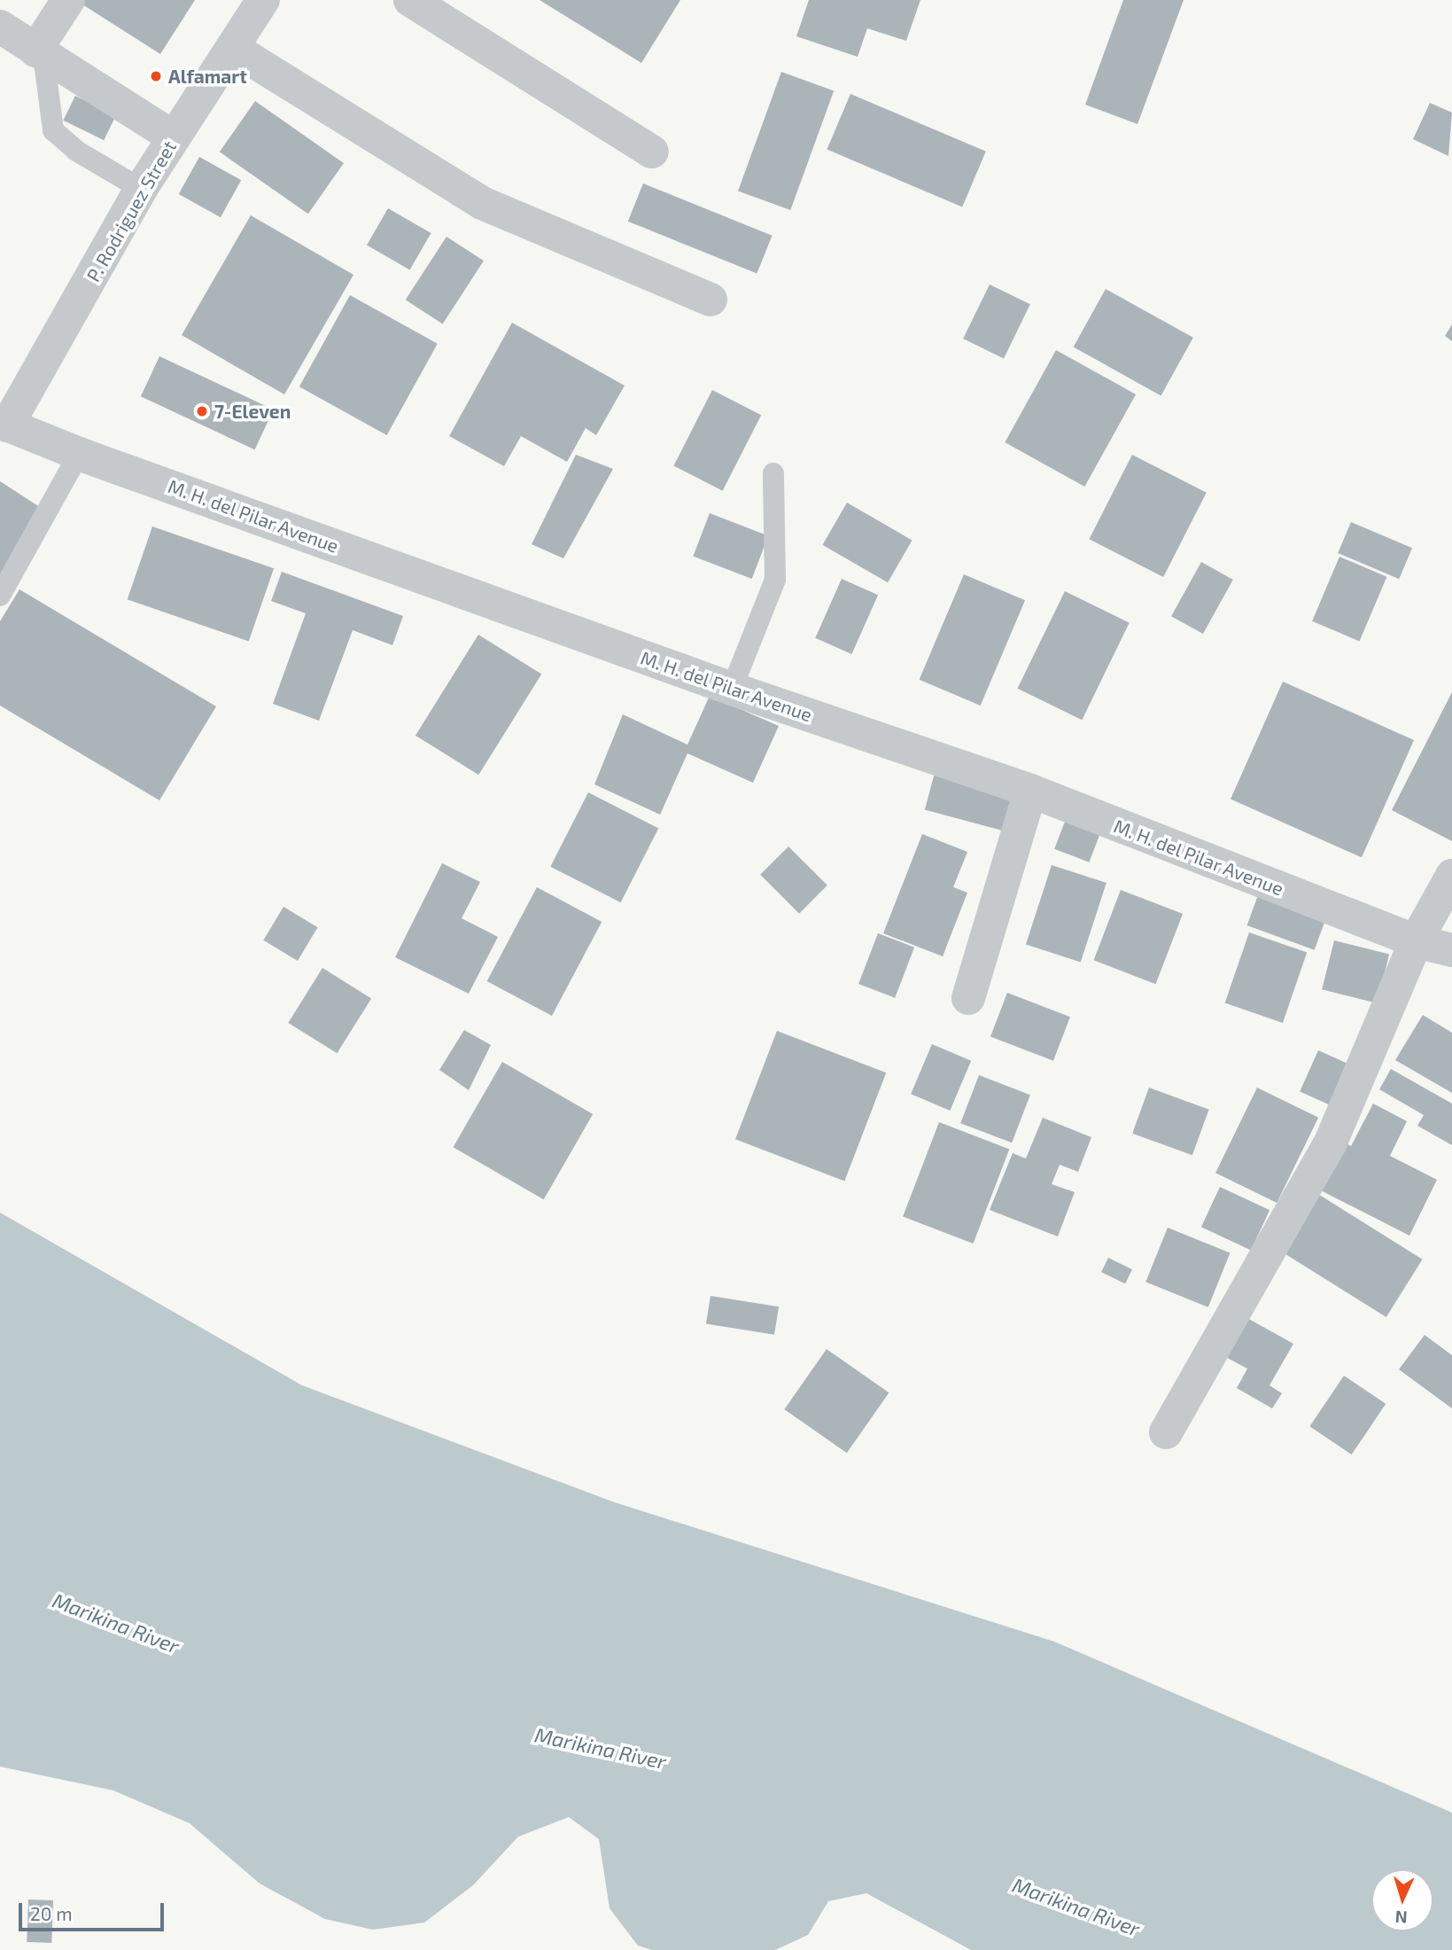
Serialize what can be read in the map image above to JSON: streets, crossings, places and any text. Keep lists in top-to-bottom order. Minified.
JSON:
{"streets":{"street":["P. Rodriguez Street","M. H. del Pilar Avenue"]},"crossings":[["P. Rodriguez Street","M. H. del Pilar Avenue"]],"water":["Marikina River"],"places":["Alfamart","7-Eleven"],"scale_bar":"20 m","north":"bottom"}
